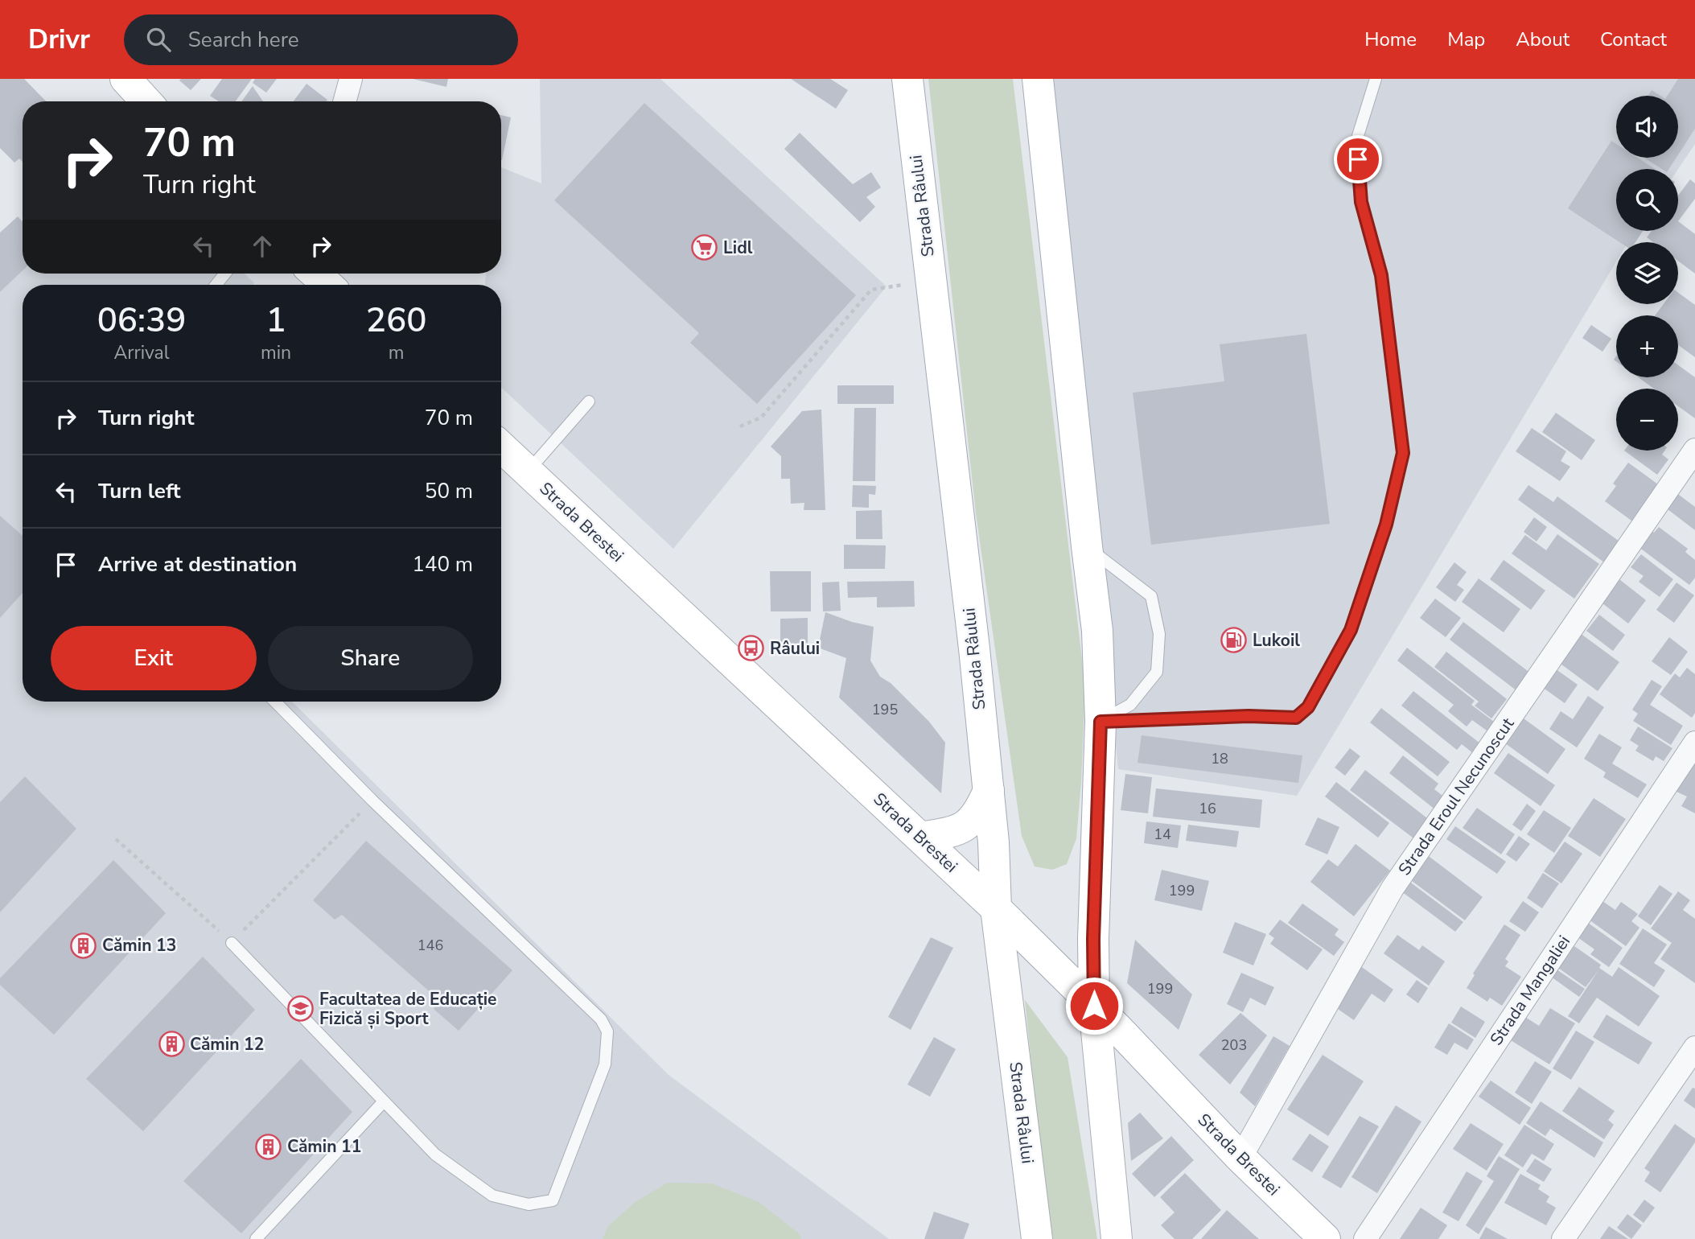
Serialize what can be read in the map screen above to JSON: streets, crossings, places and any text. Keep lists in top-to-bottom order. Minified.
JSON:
{"streets":{"main road":["Strada Râului","Strada Brestei"],"street":["Strada Eroul Necunoscut","Strada Mangaliei"]},"crossings":[["Strada Râului","Strada Brestei"],["Strada Brestei","Strada Eroul Necunoscut"]],"places":{"supermarket":["Lidl"],"fuel station":["Lukoil"],"bus stop":["Râului"],"building":["Cămin 13","Cămin 12","Cămin 11"],"school or university":["Facultatea de Educație Fizică și Sport"]},"house_numbers":["195","18","16","14","199","146","199","203"],"page":{"header":"Drivr","search":"Search here","nav":["Home","Map","About","Contact"],"map_buttons":["+","−"],"turn":["70 m","Turn right"],"eta":["06:39","Arrival","1","min","260","m"],"list":[{"name":"Turn right","value":"70 m"},{"name":"Turn left","value":"50 m"},{"name":"Arrive at destination","value":"140 m"}],"buttons":["Exit","Share"]}}
